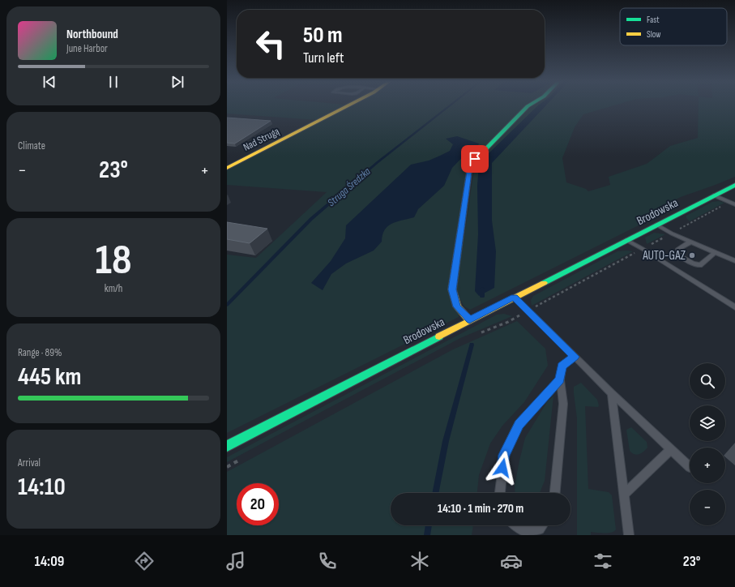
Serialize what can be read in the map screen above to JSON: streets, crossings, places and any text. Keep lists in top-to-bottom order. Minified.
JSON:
{"streets":{"street":["Nad Strugą","Brodowska"]},"water":["Struga Średzka"],"places":["AUTO-GAZ"],"legend":["Fast","Slow"],"page":{"turn":["50 m","Turn left"],"song":["Northbound","June Harbor"],"tile":["Climate",["18","km/h"],["Range · 89%","445 km"],["Arrival","14:10"]],"heat":["−","23°","+"],"map_buttons":["+","−"],"limit":"20","trip":"14:10 · 1 min · 270 m","tabs":["14:09","23°"]}}
